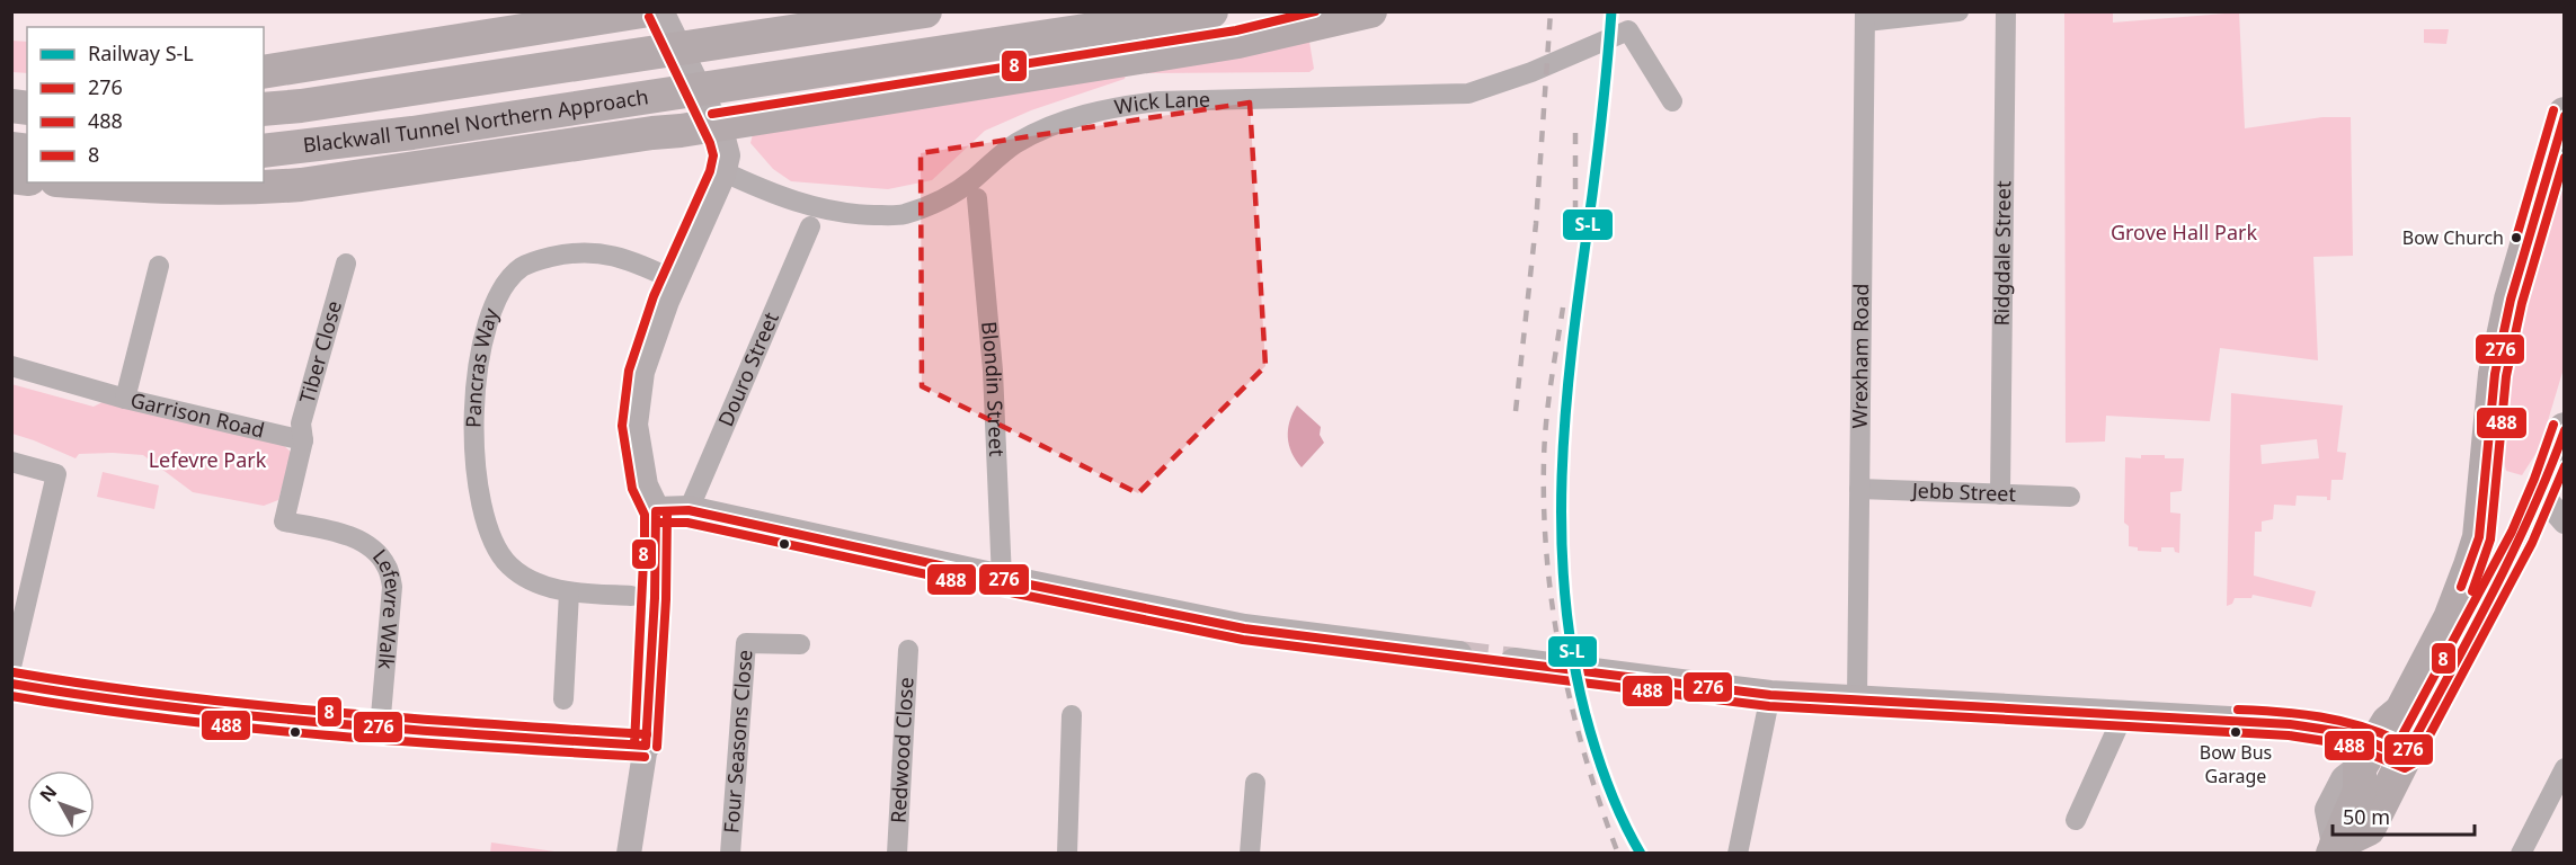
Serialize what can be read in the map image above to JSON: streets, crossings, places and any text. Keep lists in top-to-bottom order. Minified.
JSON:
{"streets":{"highway":["Blackwall Tunnel Northern Approach"],"street":["Wick Lane","Ridgdale Street","Tiber Close","Wrexham Road","Douro Street","Pancras Way","Blondin Street","Garrison Road","Jebb Street","Lefevre Walk","Four Seasons Close","Redwood Close"]},"crossings":[["Ridgdale Street","Jebb Street"],["Tiber Close","Garrison Road"],["Tiber Close","Lefevre Walk"],["Wrexham Road","Jebb Street"],["Garrison Road","Lefevre Walk"]],"parks":["Grove Hall Park","Lefevre Park"],"places":["Bow Church","Bow Bus Garage"],"lines":["rail line S-L","transit line 8","transit line 276","transit line 488"],"legend":["Railway S-L","276","488","8"],"scale_bar":"50 m","north":"top left"}
